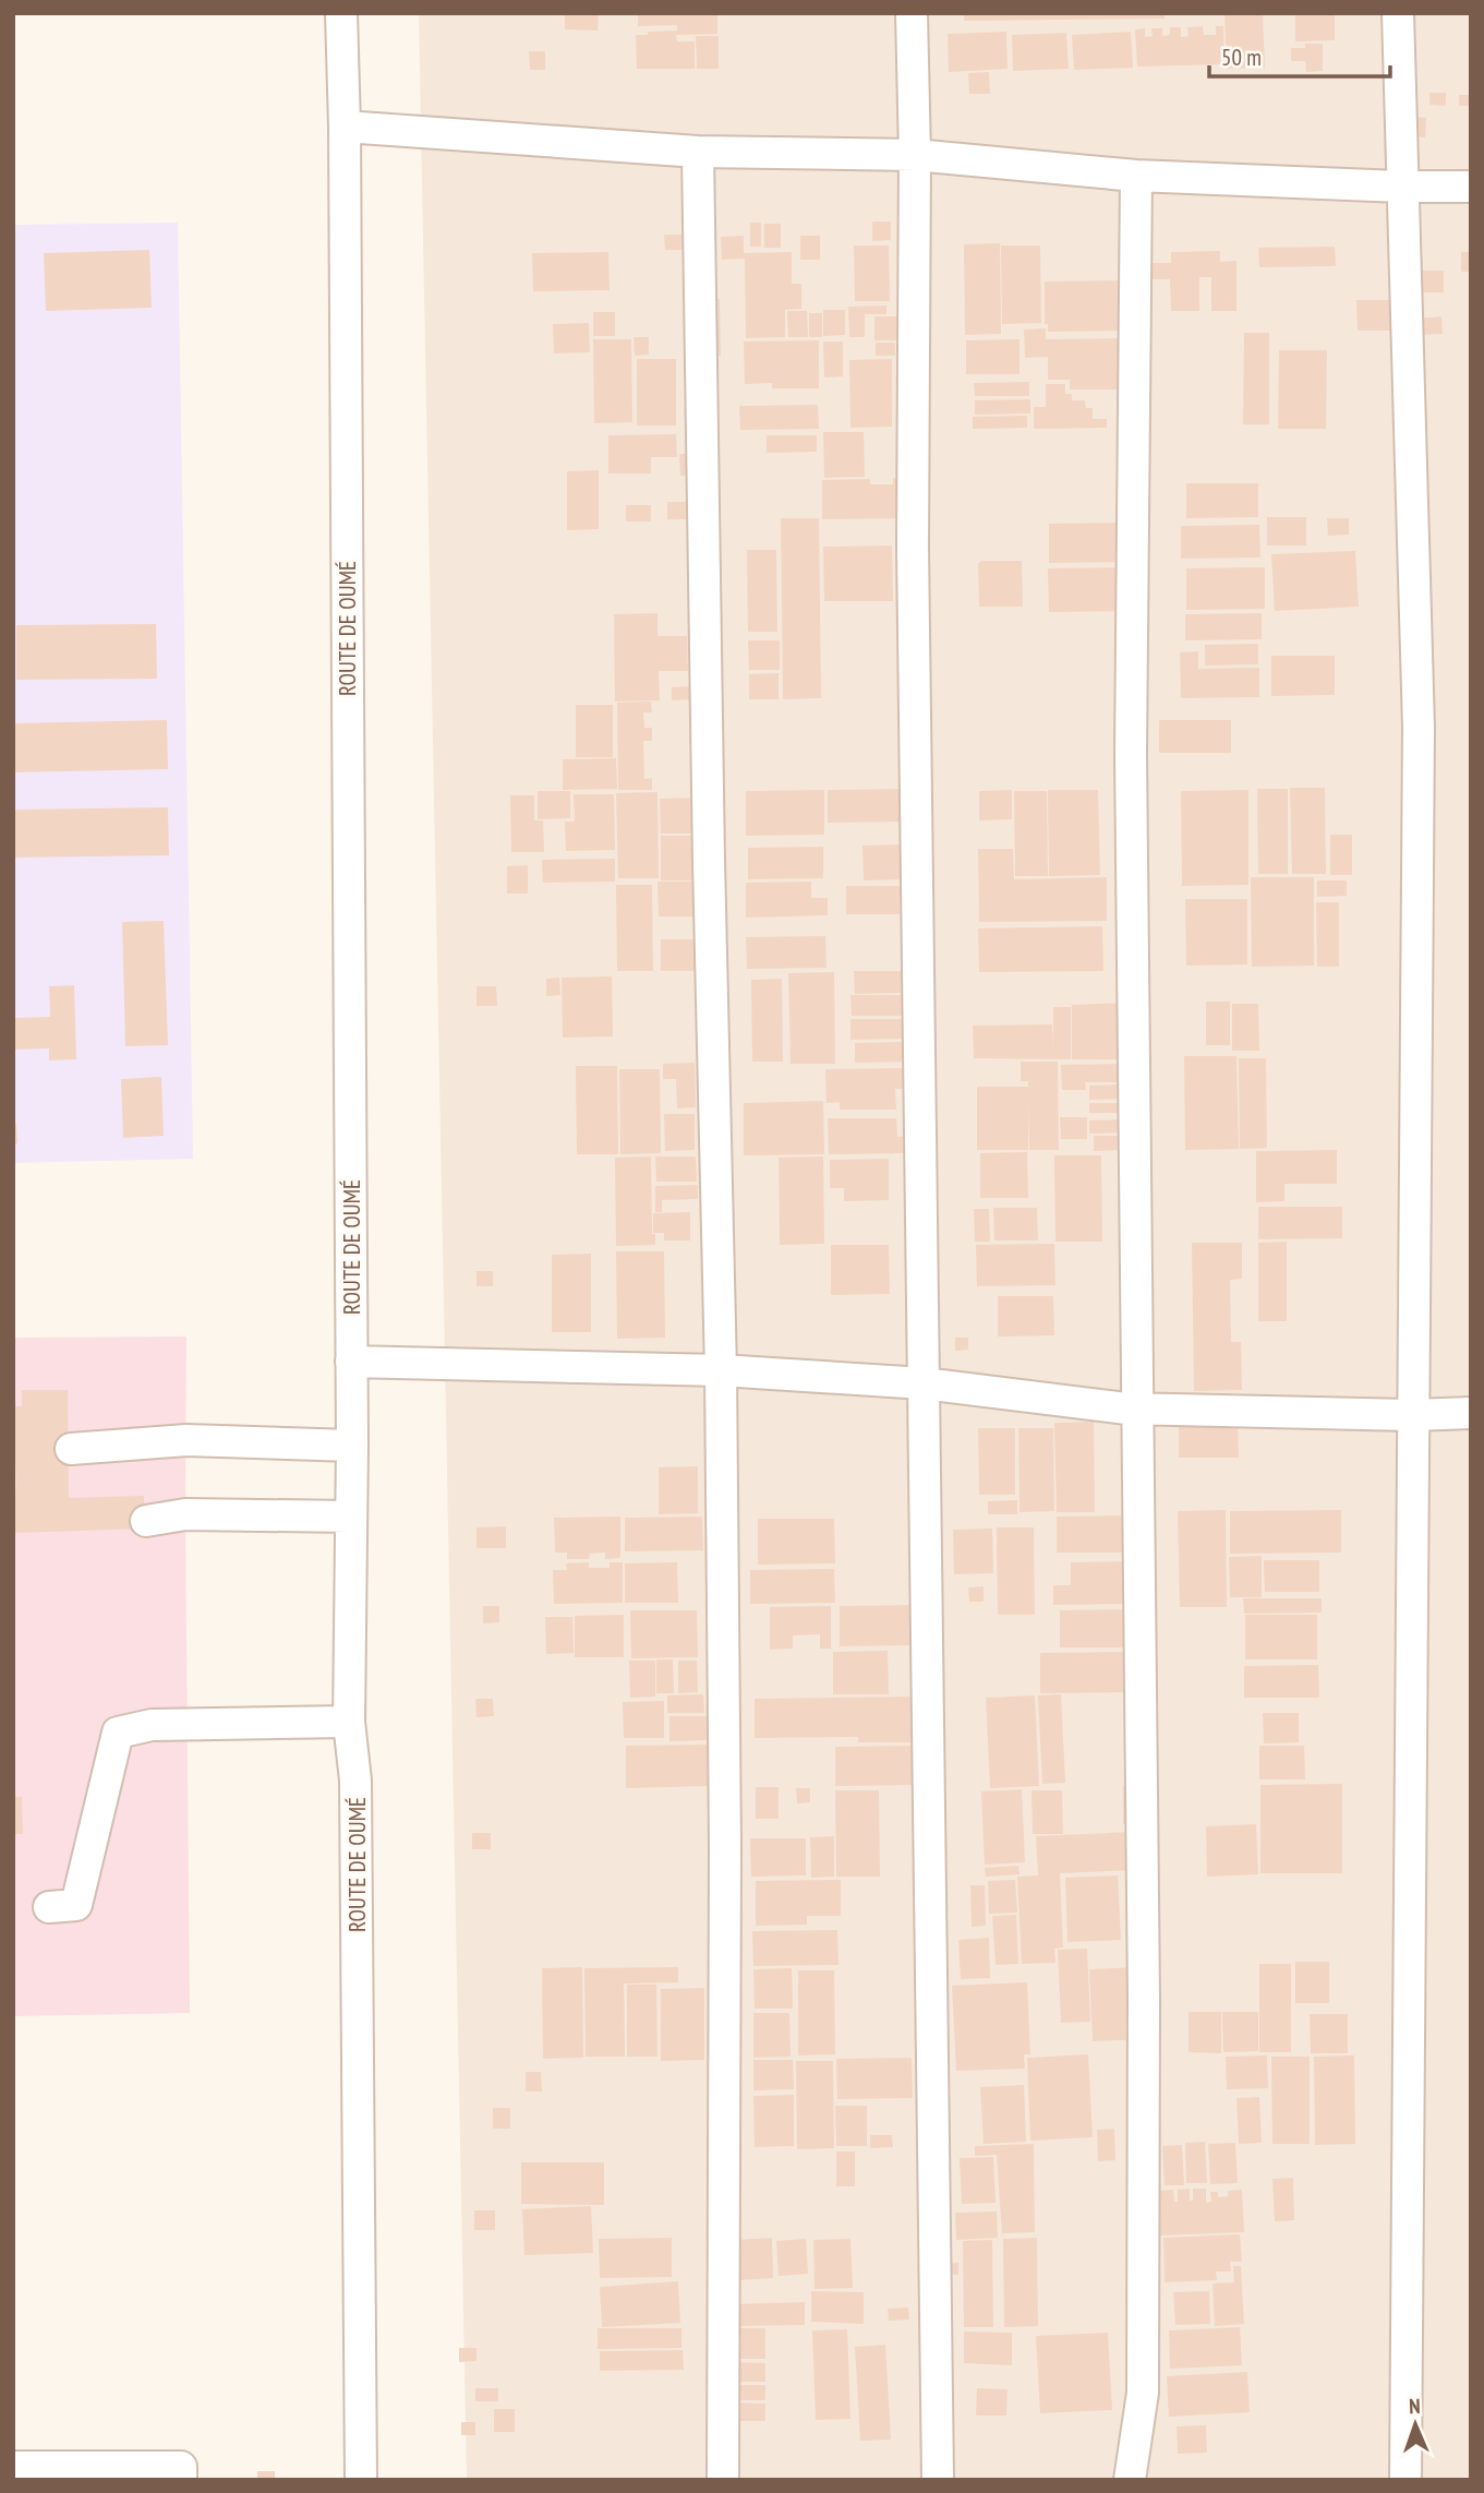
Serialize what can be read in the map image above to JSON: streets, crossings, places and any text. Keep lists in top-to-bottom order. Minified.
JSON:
{"streets":{"street":["ROUTE DE OUMÉ"]},"scale_bar":"50 m","north":"top"}
